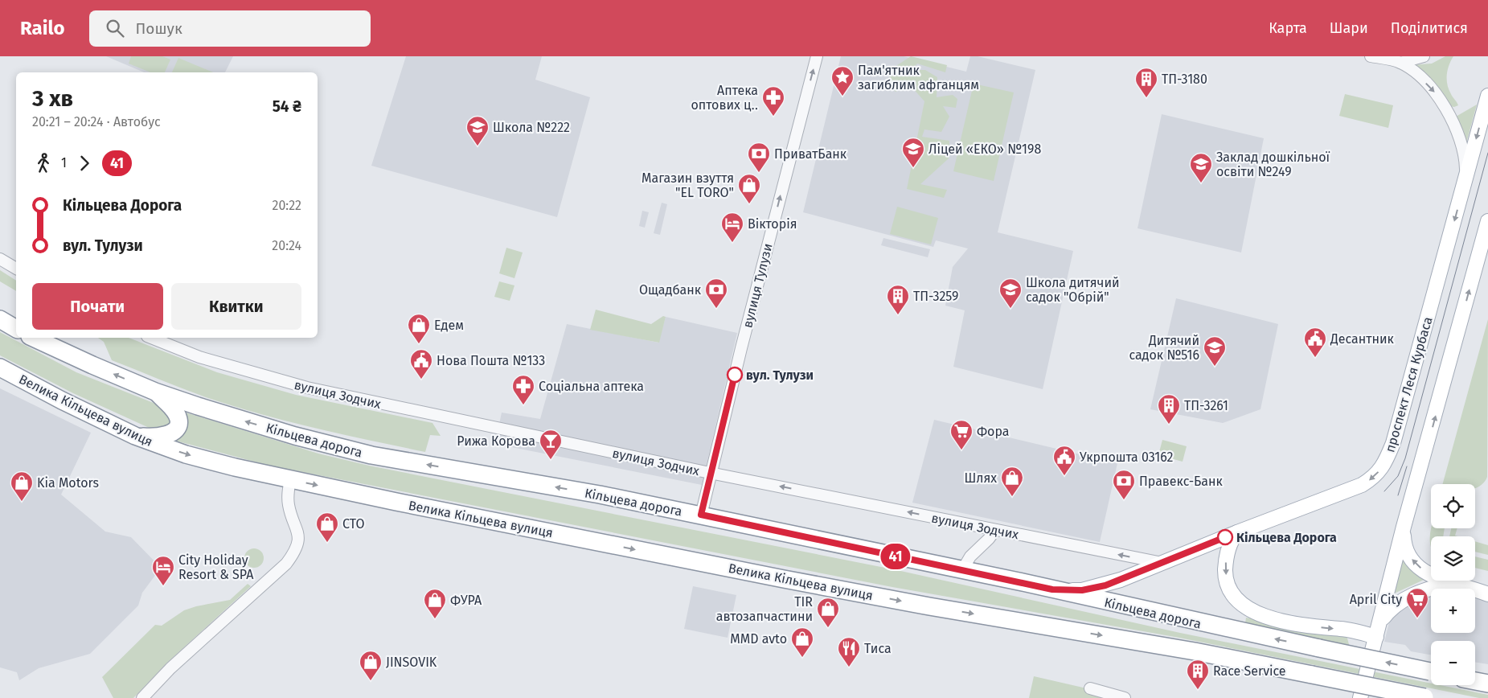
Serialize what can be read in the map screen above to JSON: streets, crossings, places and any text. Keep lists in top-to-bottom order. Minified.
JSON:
{"streets":{"highway":["Велика Кільцева вулиця","Кільцева дорога"],"main road":["проспект Леся Курбаса"],"street":["вулиця Тулузи","вулиця Зодчих"]},"crossings":[["вулиця Тулузи","вулиця Зодчих"],["вулиця Тулузи","Кільцева дорога"]],"one_way":["вулиця Тулузи","вулиця Зодчих","Велика Кільцева вулиця","Кільцева дорога"],"places":{"place":["Пам'ятник загиблим афганцям"],"building":["ТП-3180","ТП-3259","ТП-3261","Race Service"],"pharmacy":["Аптека оптових ц‥","Соціальна аптека"],"school or university":["Школа №222","Ліцей «ЕКО» №198","Заклад дошкільної освіти №249","Школа дитячий садок \"Обрій\"","Дитячий садок №516"],"bank":["ПриватБанк","Ощадбанк","Правекс-Банк"],"shop":["Магазин взуття \"EL TORO\"","Едем","Шлях","Kia Motors","СТО","ФУРА","TIR автозапчастини","MMD avto","JINSOVIK"],"hotel":["Вікторія","City Holiday Resort & SPA"],"public building":["Десантник","Нова Пошта №133","Укрпошта 03162"],"other":["вул. Тулузи","Кільцева Дорога"],"supermarket":["Фора","April City"],"bar":["Рижа Корова"],"restaurant":["Тиса"]},"lines":["bus line 41"],"page":{"header":"Railo","search":"Пошук","nav":["Карта","Шари","Поділитися"],"on_map":"41","heading":["3 хв","20:21 – 20:24 · Автобус","54 ₴"],"legs":["1","41"],"list":[{"name":"Кільцева Дорога","value":"20:22"},{"name":"вул. Тулузи","value":"20:24"}],"buttons":["Почати","Квитки"],"map_buttons":["+","−"]}}
